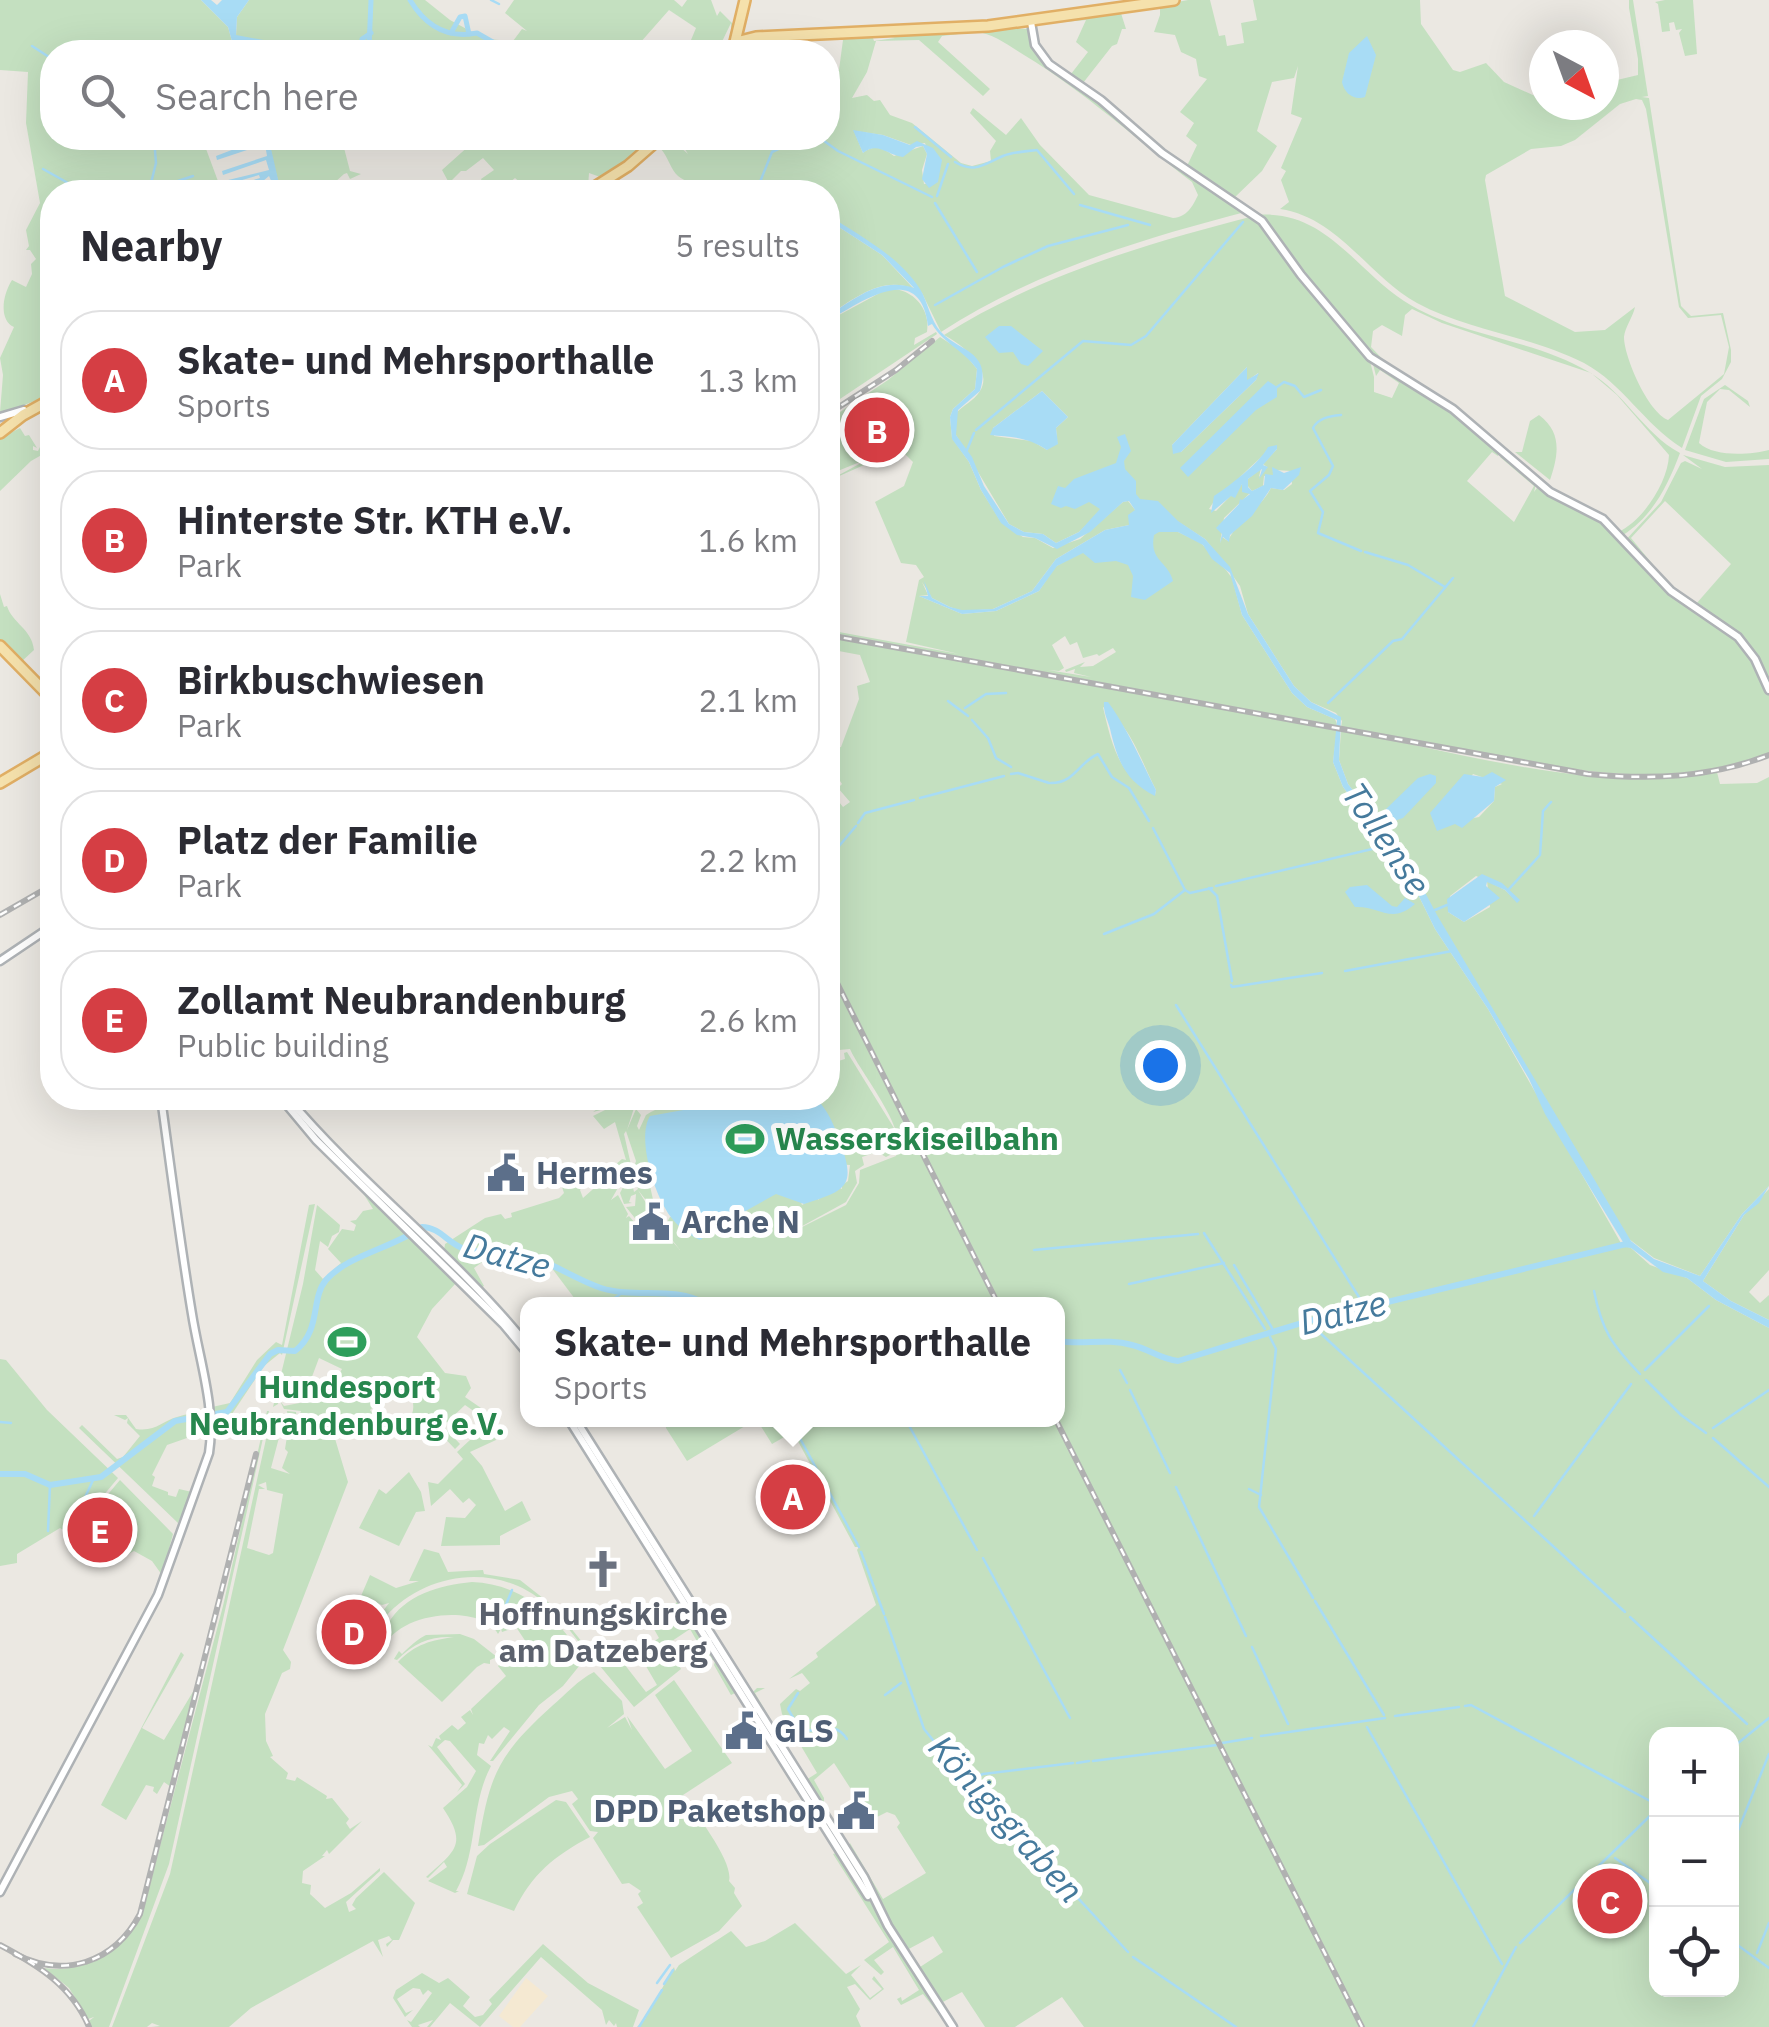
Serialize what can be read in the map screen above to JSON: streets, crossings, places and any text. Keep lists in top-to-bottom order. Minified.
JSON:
{"water":["Tollense","Datze","Königsgraben"],"places":{"sports":["Wasserskiseilbahn","Hundesport Neubrandenburg e.V."],"public building":["Hermes","Arche N","GLS","DPD Paketshop"],"church":["Hoffnungskirche am Datzeberg"]},"north":"bottom right","page":{"search":"Search here","heading":["Nearby","5 results"],"list":[{"mark":"A","name":"Skate- und Mehrsporthalle","note":"Sports","value":"1.3 km"},{"mark":"B","name":"Hinterste Str. KTH e.V.","note":"Park","value":"1.6 km"},{"mark":"C","name":"Birkbuschwiesen","note":"Park","value":"2.1 km"},{"mark":"D","name":"Platz der Familie","note":"Park","value":"2.2 km"},{"mark":"E","name":"Zollamt Neubrandenburg","note":"Public building","value":"2.6 km"}],"pins":["B","A","E","D","C"],"popup":["Skate- und Mehrsporthalle","Sports"],"map_buttons":["+","−"]}}
